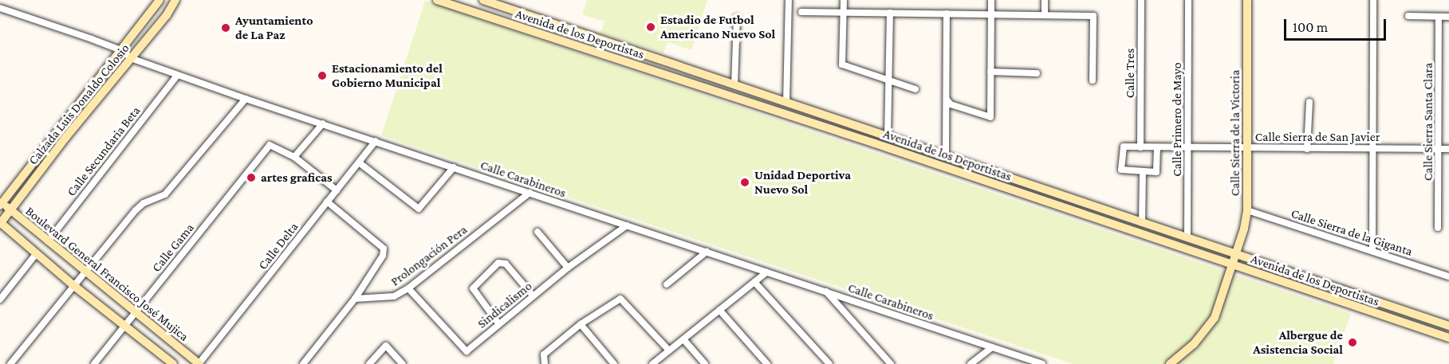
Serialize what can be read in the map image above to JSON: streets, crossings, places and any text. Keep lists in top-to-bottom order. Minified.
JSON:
{"streets":{"street":["Avenida de los Deportistas","Calle Tres","Calzada Luis Donaldo Colosio","Calle Primero de Mayo","Calle Sierra Santa Clara","Calle Sierra de la Victoria","Calle Sierra de San Javier","Calle Secundaria Beta","Calle Carabineros","Calle Sierra de la Giganta","Calle Delta","Calle Gama","Prolongación Pera","Boulevard General Francisco José Mujica","Sindicalismo"]},"crossings":[["Avenida de los Deportistas","Calle Primero de Mayo"],["Avenida de los Deportistas","Calle Sierra de la Victoria"],["Calle Tres","Calle Sierra de San Javier"],["Calzada Luis Donaldo Colosio","Calle Carabineros"],["Calzada Luis Donaldo Colosio","Boulevard General Francisco José Mujica"],["Calle Primero de Mayo","Calle Sierra de San Javier"],["Calle Sierra Santa Clara","Calle Sierra de San Javier"],["Calle Sierra de la Victoria","Calle Sierra de San Javier"],["Calle Sierra de la Victoria","Calle Sierra de la Giganta"],["Calle Secundaria Beta","Calle Carabineros"],["Calle Secundaria Beta","Boulevard General Francisco José Mujica"],["Calle Carabineros","Calle Delta"],["Calle Carabineros","Prolongación Pera"],["Calle Carabineros","Sindicalismo"],["Calle Delta","Boulevard General Francisco José Mujica"],["Calle Gama","Boulevard General Francisco José Mujica"],["Prolongación Pera","Sindicalismo"]],"places":["Estadio de Futbol Americano Nuevo Sol","Ayuntamiento de La Paz","Estacionamiento del Gobierno Municipal","artes graficas","Unidad Deportiva Nuevo Sol","Albergue de Asistencia Social"],"scale_bar":"100 m"}
